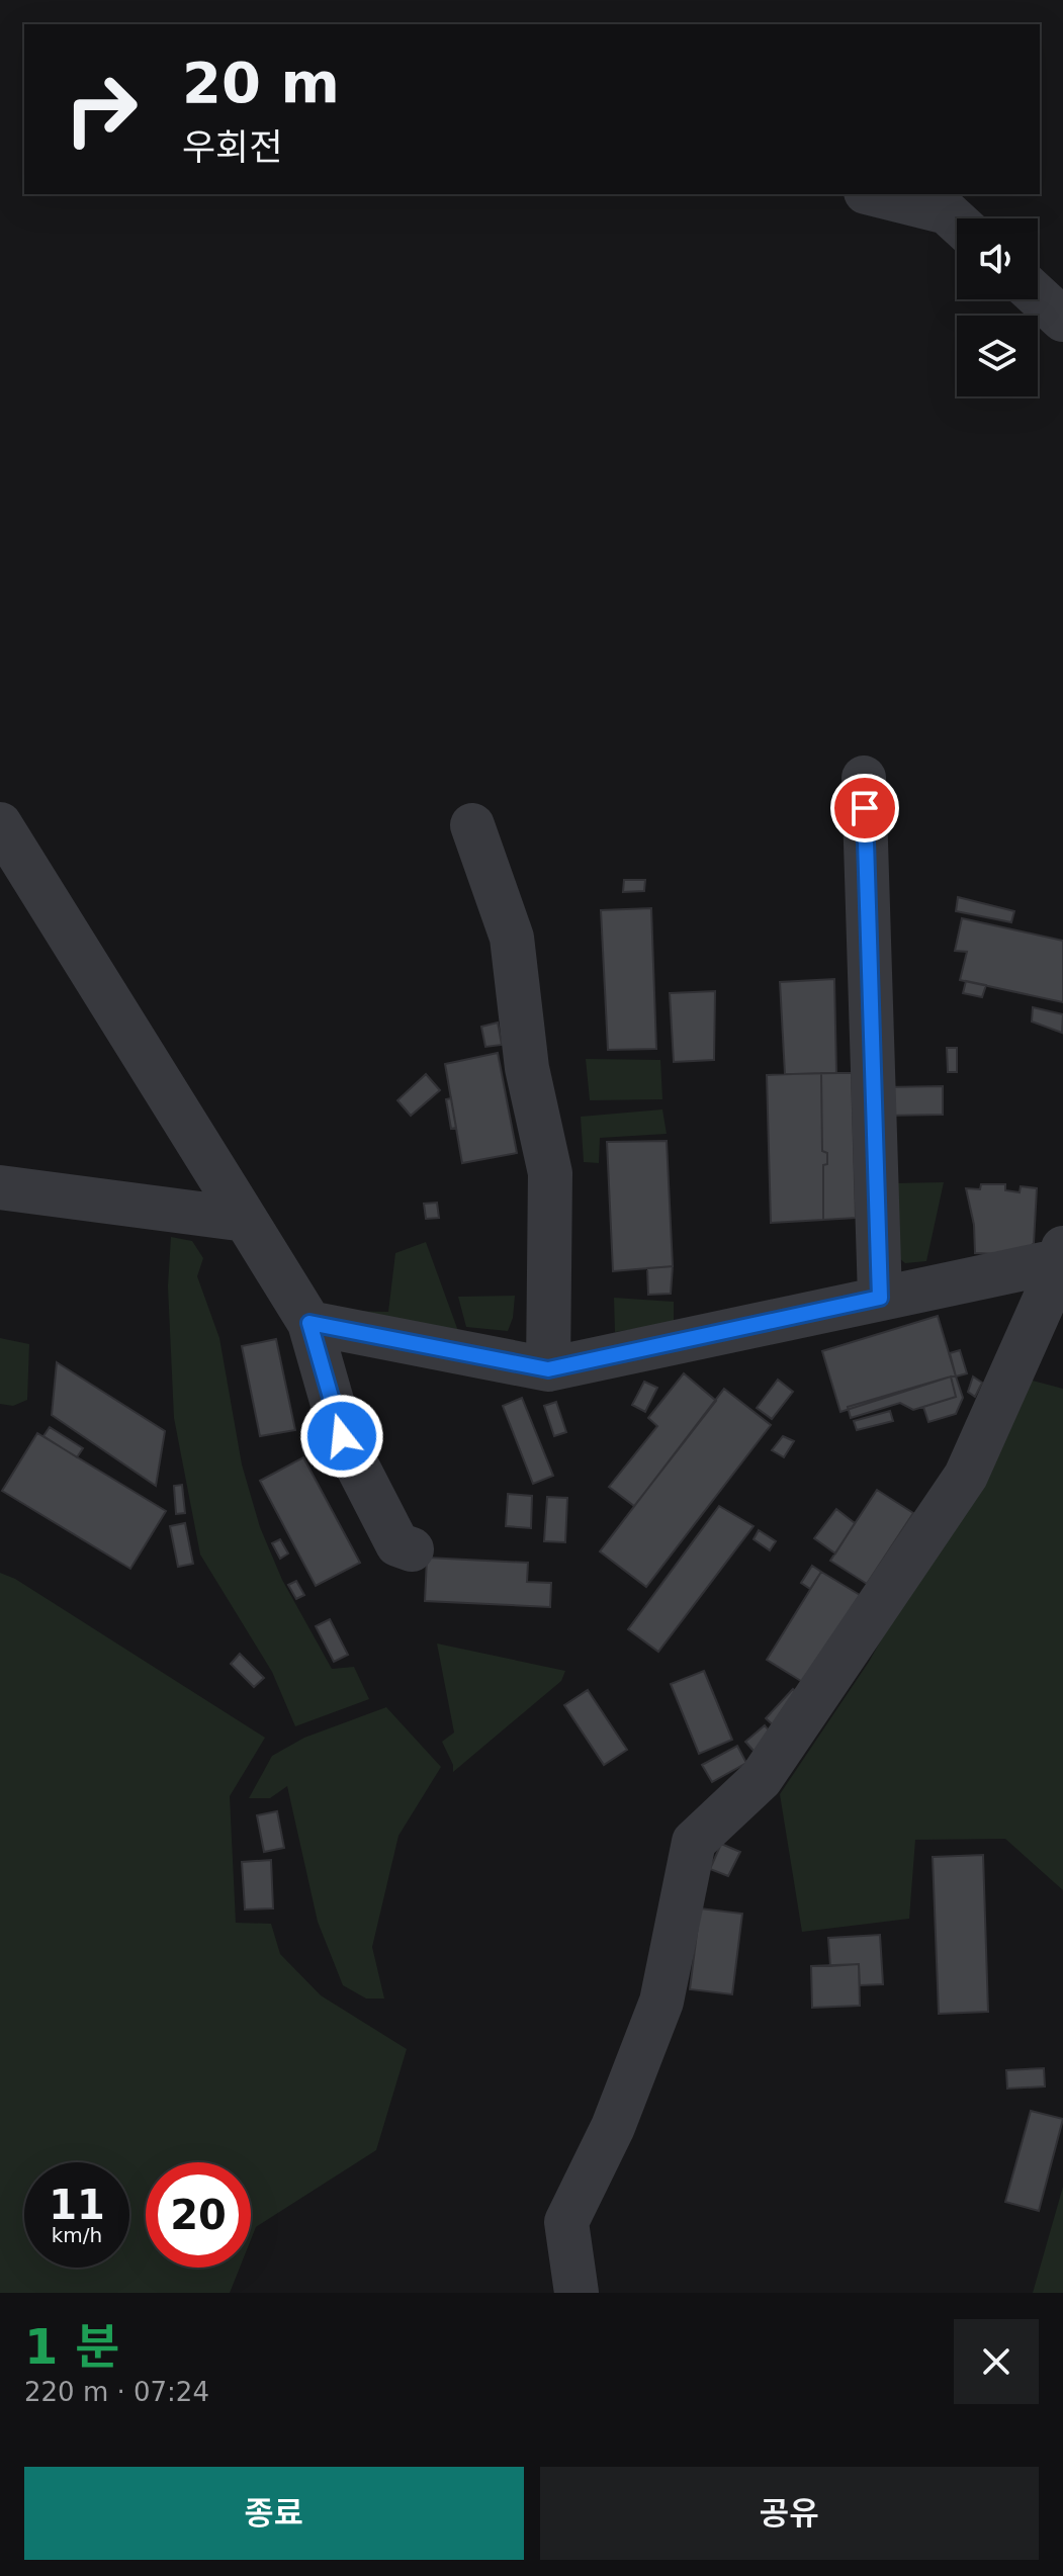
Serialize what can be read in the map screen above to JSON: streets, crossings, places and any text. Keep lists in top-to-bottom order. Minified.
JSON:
{"page":{"turn":["20 m","우회전"],"speed":"11 km/h","limit":"20","heading":["1 분","220 m · 07:24"],"buttons":["종료","공유"]}}
